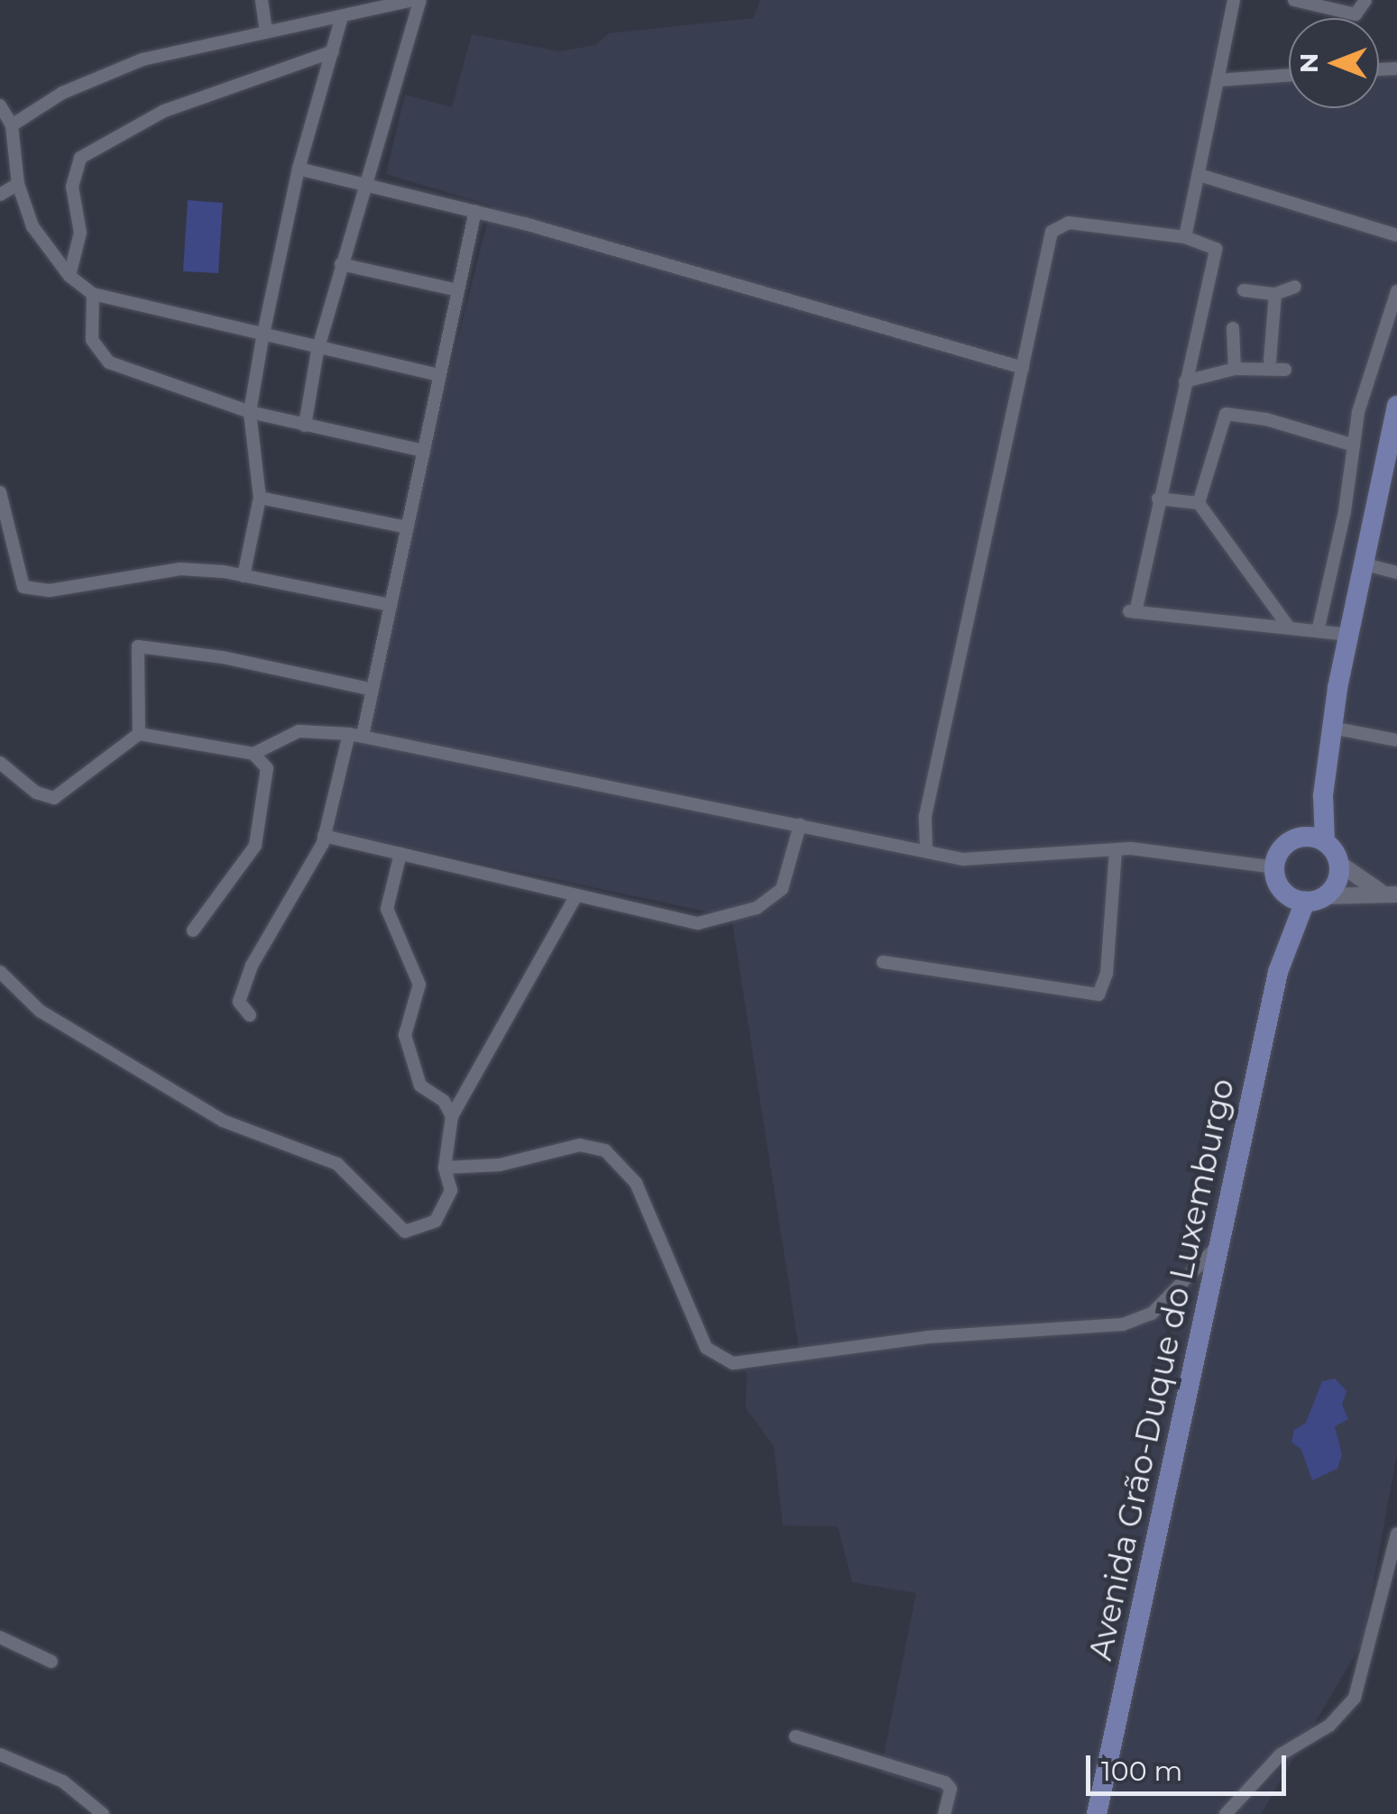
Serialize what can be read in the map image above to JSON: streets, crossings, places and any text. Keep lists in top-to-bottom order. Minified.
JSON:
{"streets":{"main road":["Avenida Grão-Duque do Luxemburgo"]},"scale_bar":"100 m","north":"left"}
